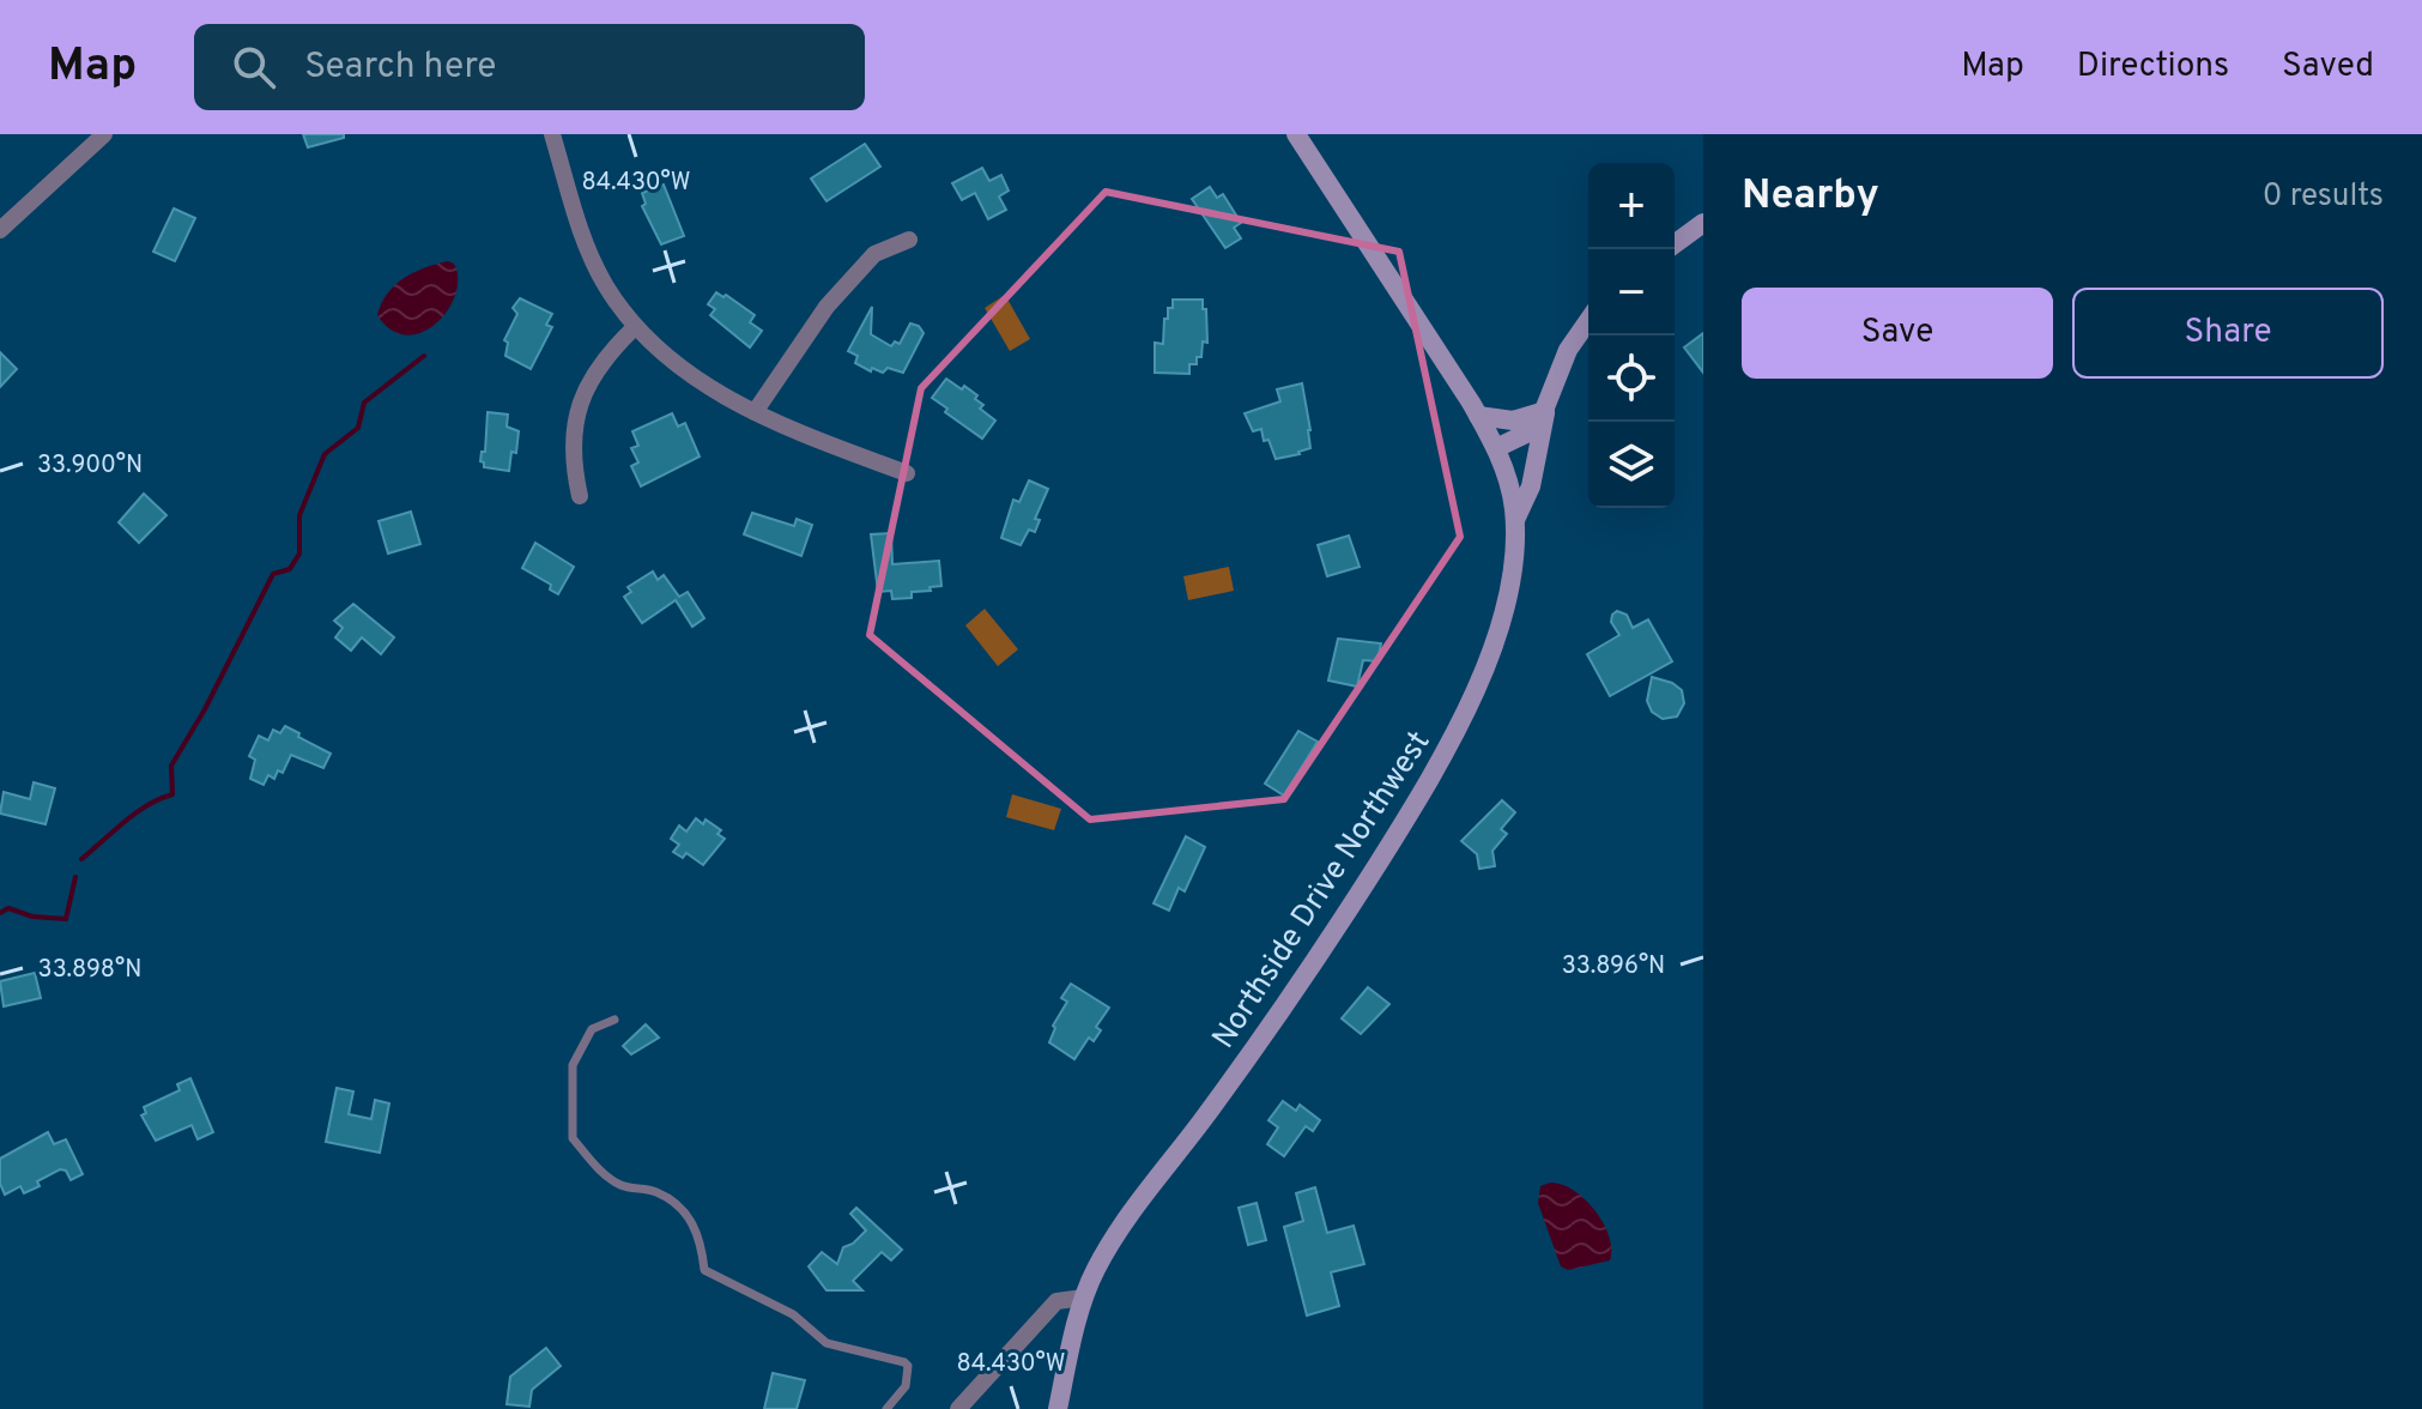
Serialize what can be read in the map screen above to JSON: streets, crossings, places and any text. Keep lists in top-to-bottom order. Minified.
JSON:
{"streets":{"main road":["Northside Drive Northwest"]},"page":{"header":"Map","search":"Search here","nav":["Map","Directions","Saved"],"heading":["Nearby","0 results"],"map_buttons":["+","−"],"buttons":["Save","Share"]},"coordinates":["84.430°W","33.900°N","33.896°N","33.898°N"]}
